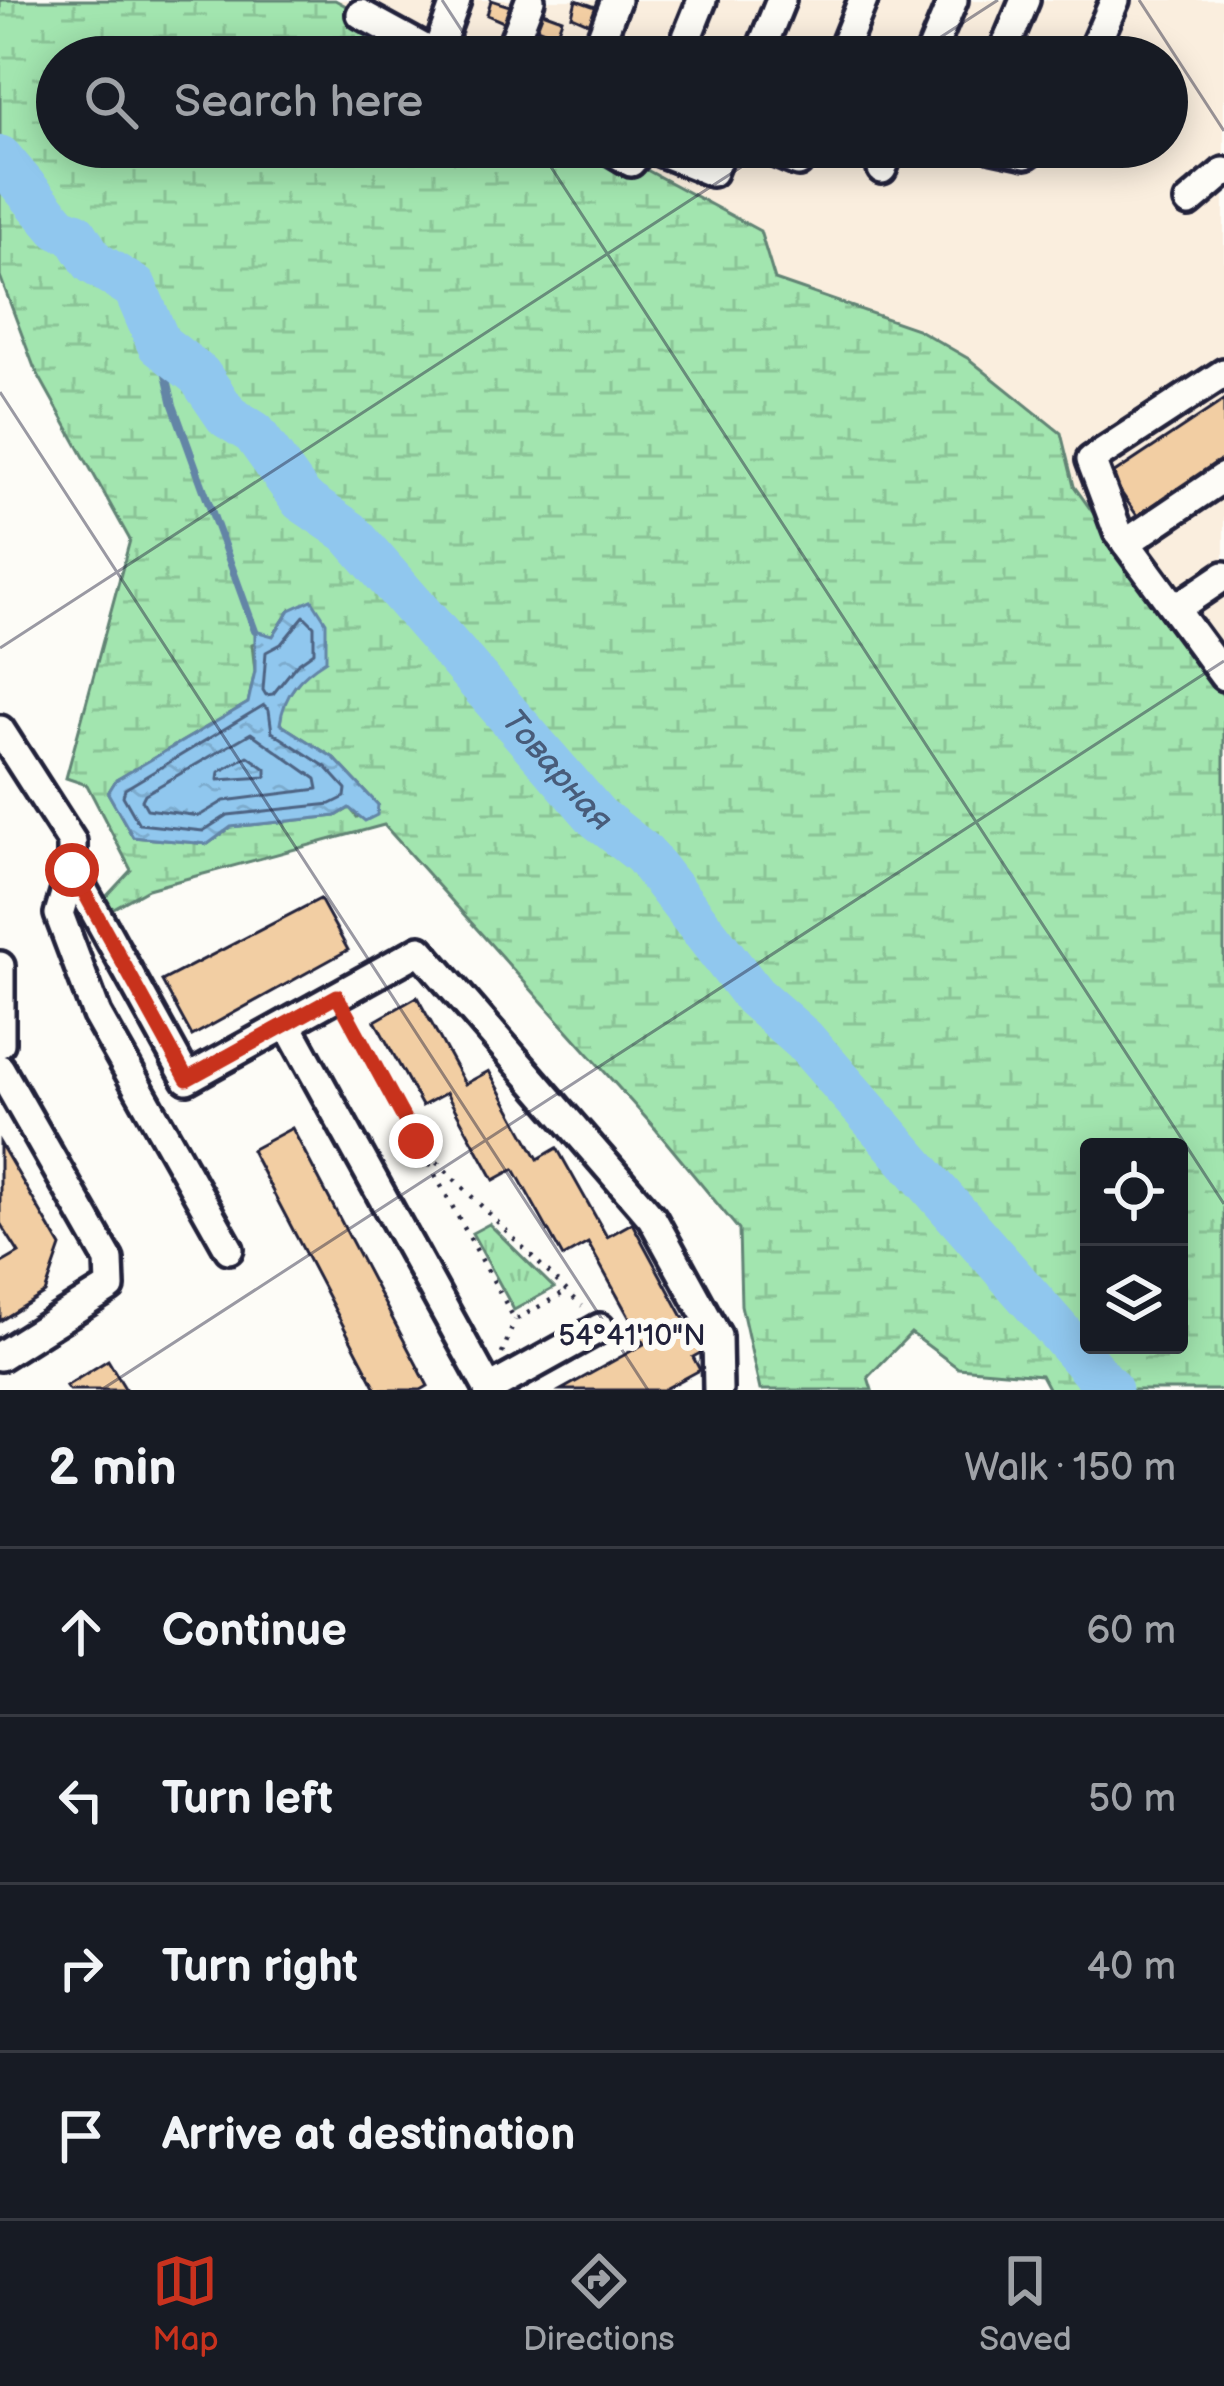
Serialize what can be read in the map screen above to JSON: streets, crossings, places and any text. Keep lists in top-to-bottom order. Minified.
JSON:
{"water":["Товарная"],"page":{"search":"Search here","heading":["2 min","Walk · 150 m"],"list":[["Continue","60 m"],["Turn left","50 m"],["Turn right","40 m"],"Arrive at destination"],"nav":["Map","Directions","Saved"]},"coordinates":["54°41'10\"N"]}
